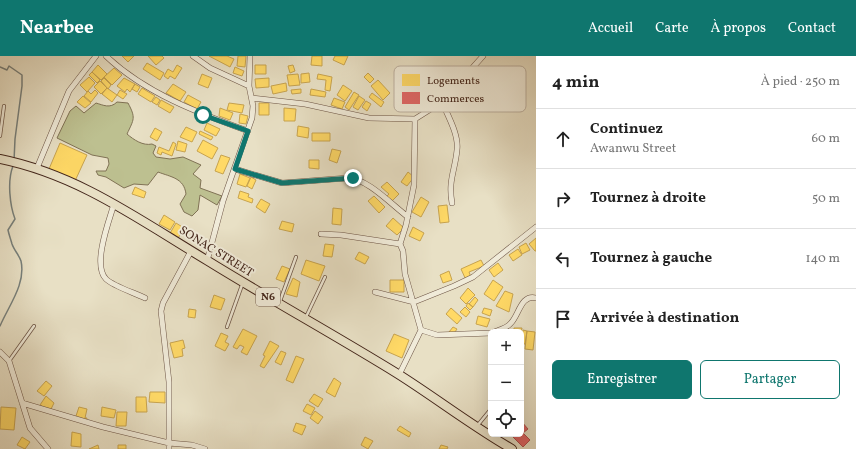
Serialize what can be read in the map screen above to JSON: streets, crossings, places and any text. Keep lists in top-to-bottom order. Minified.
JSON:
{"streets":{"highway":["SONAC STREET","N6"]},"legend":["Logements","Commerces"],"page":{"header":"Nearbee","nav":["Accueil","Carte","À propos","Contact"],"heading":["4 min","À pied · 250 m"],"list":[["Continuez","Awanwu Street","60 m"],["Tournez à droite","50 m"],["Tournez à gauche","140 m"],"Arrivée à destination"],"map_buttons":["+","−"],"buttons":["Enregistrer","Partager"]}}
